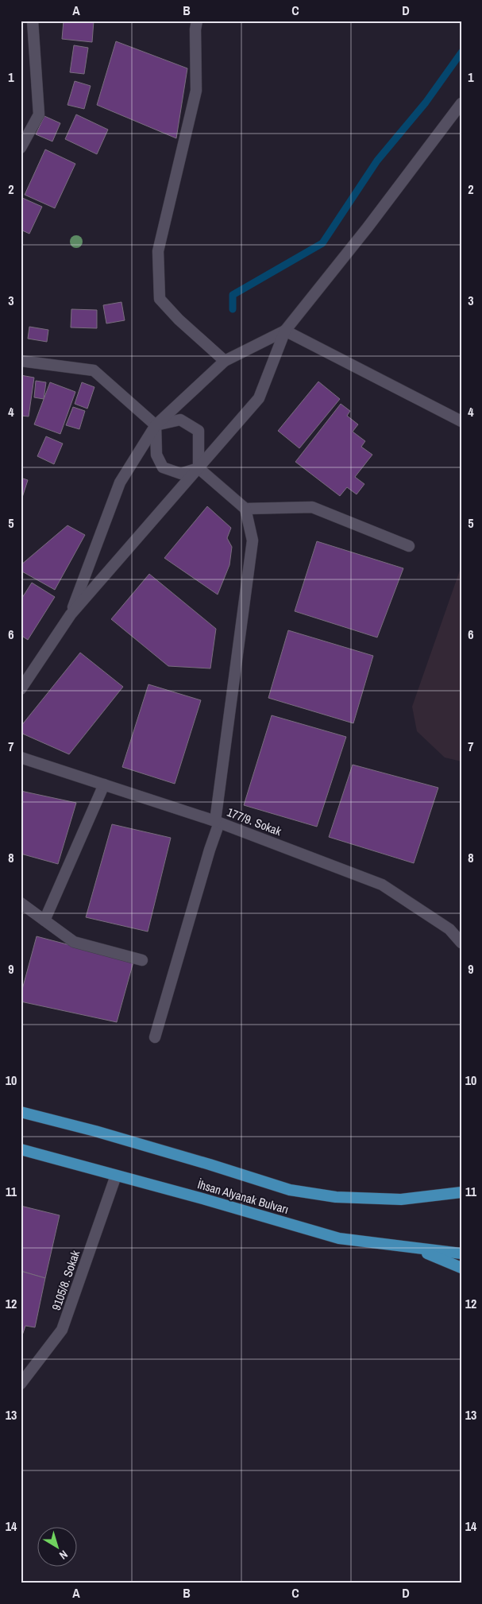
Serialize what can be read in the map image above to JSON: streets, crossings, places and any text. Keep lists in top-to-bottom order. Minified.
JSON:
{"streets":{"main road":["İhsan Alyanak Bulvarı"],"street":["177/9. Sokak","9105/8. Sokak"]},"crossings":[["İhsan Alyanak Bulvarı","9105/8. Sokak"]],"north":"bottom right","grid":{"columns":["A","B","C","D"],"rows":["1","2","3","4","5","6","7","8","9","10","11","12","13","14"]}}
